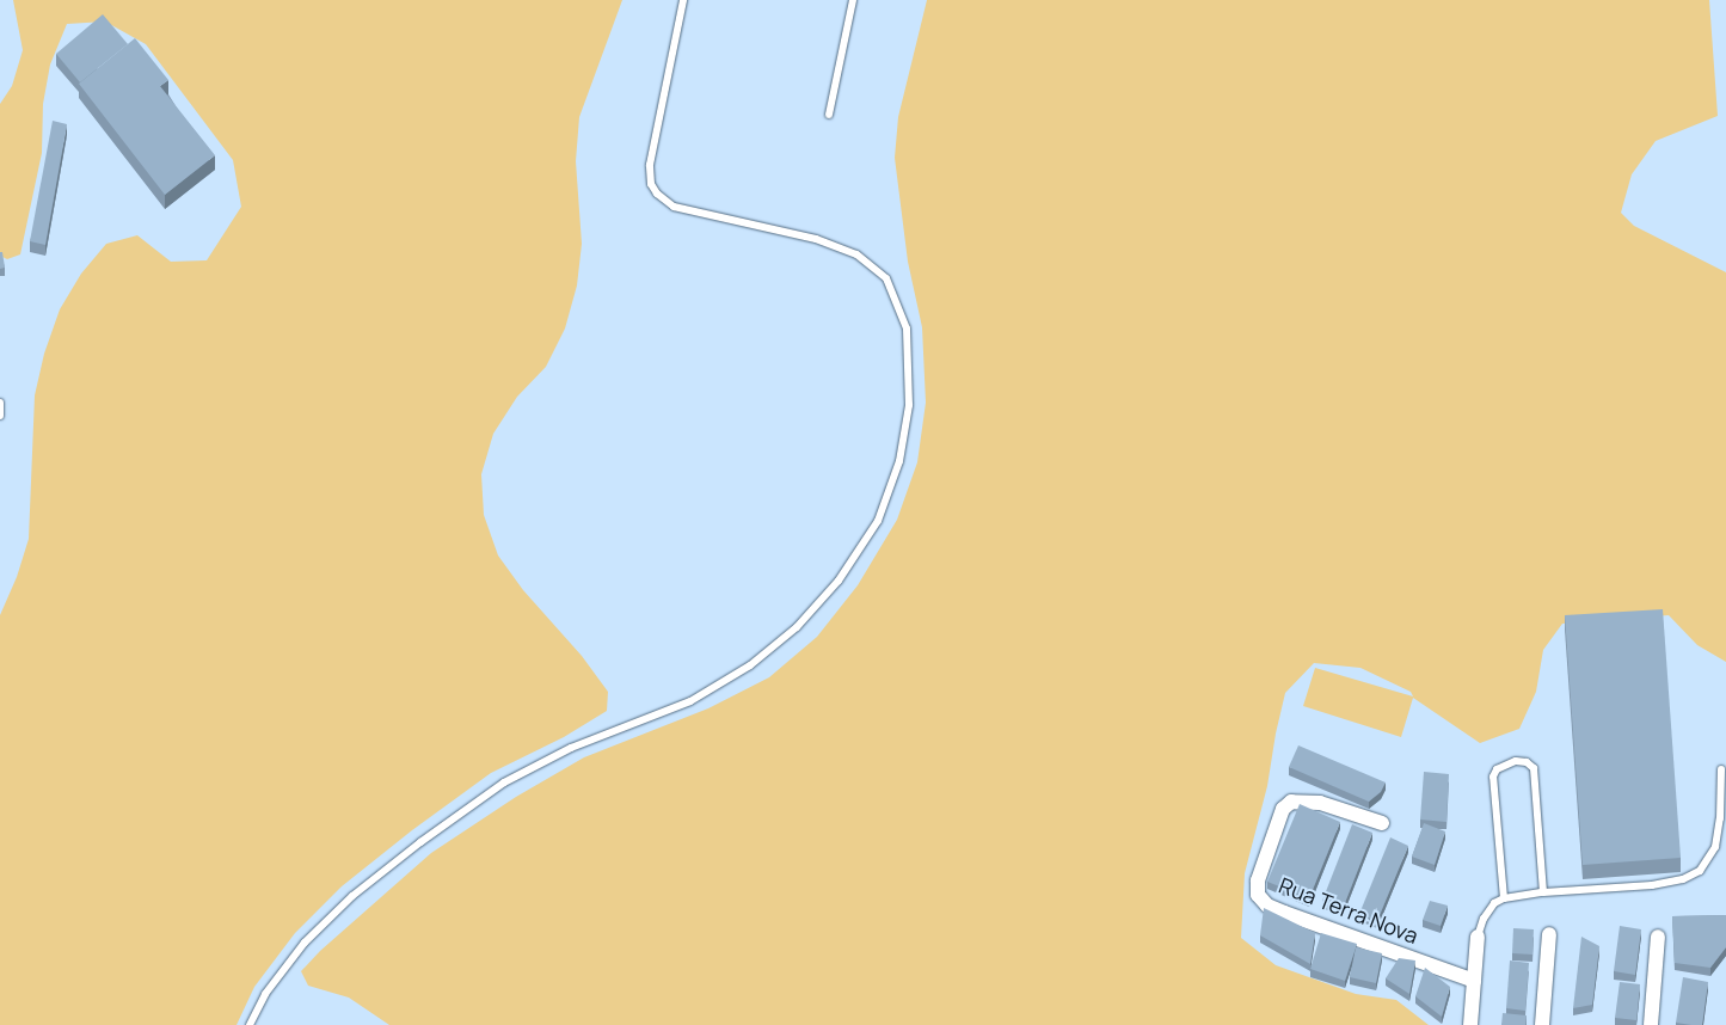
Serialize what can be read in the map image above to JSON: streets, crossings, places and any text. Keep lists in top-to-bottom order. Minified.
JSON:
{"streets":{"street":["Rua Terra Nova"]}}
